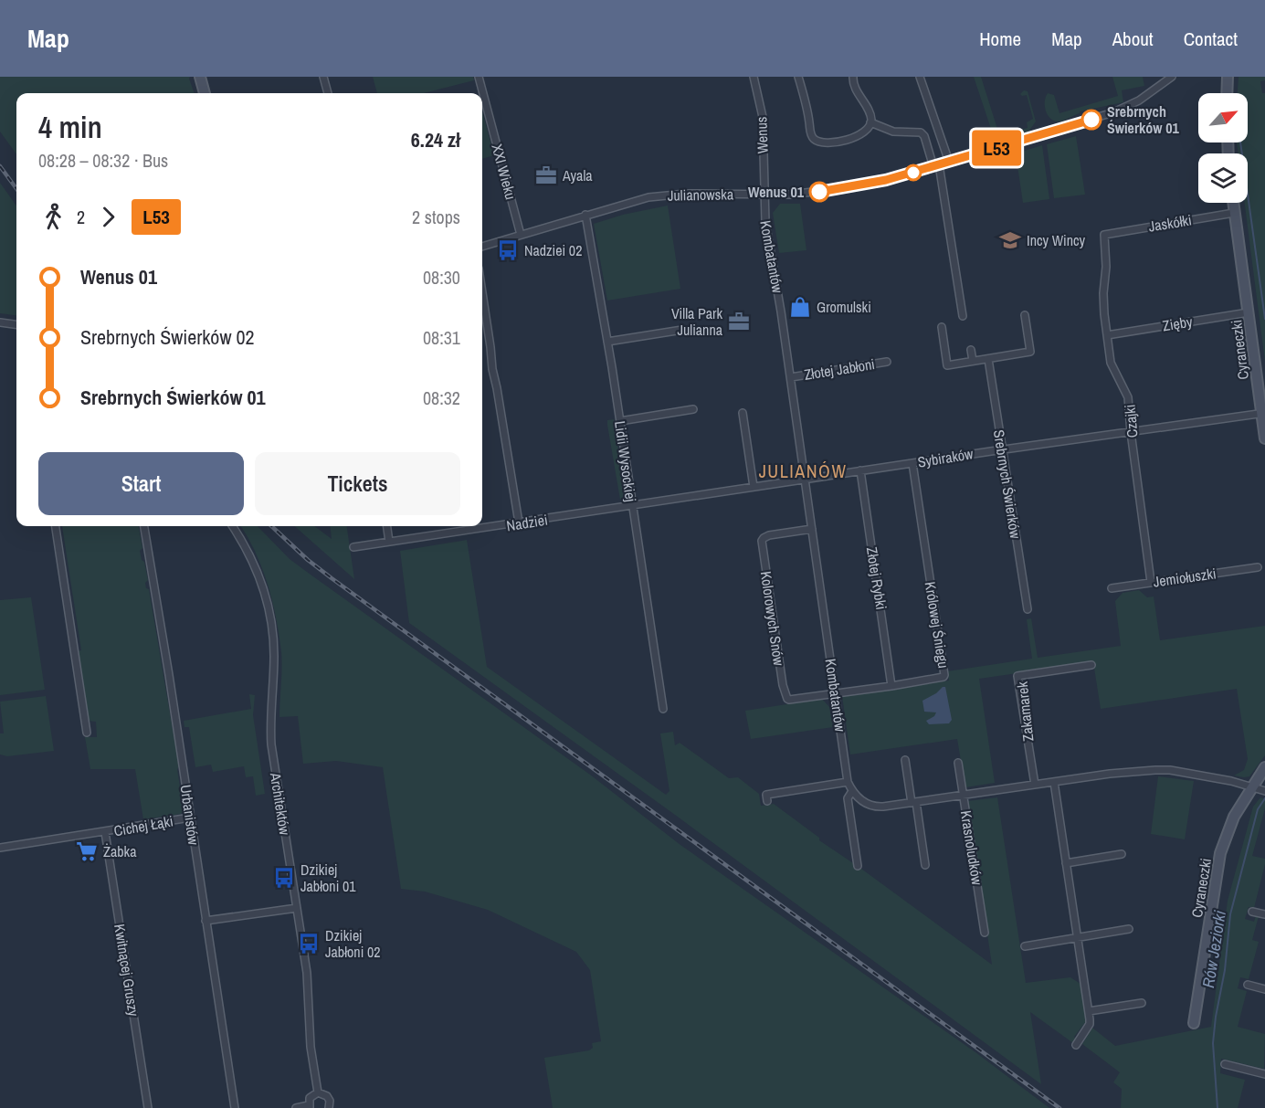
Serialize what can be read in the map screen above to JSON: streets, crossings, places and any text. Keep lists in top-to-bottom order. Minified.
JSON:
{"streets":{"street":["Wenus","XXI Wieku","Julianowska","Jaskółki","Kombatantów","Zięby","Cyraneczki","Złotej Jabłoni","Czajki","Sybiraków","Lidii Wysockiej","Srebrnych Świerków","Nadziei","Jemiołuszki","Złotej Rybki","Kolorowych Snów","Królowej Śniegu","Zakamarek","Architektów","Urbanistów","Cichej Łąki","Krasnoludków","Kwitnącej Gruszy"]},"crossings":[["Wenus","Julianowska"],["Wenus","Kombatantów"],["XXI Wieku","Julianowska"],["Julianowska","Kombatantów"],["Julianowska","Lidii Wysockiej"],["Jaskółki","Cyraneczki"],["Jaskółki","Czajki"],["Kombatantów","Złotej Jabłoni"],["Kombatantów","Sybiraków"],["Kombatantów","Kolorowych Snów"],["Kombatantów","Królowej Śniegu"],["Zięby","Cyraneczki"],["Zięby","Czajki"],["Cyraneczki","Sybiraków"],["Czajki","Sybiraków"],["Czajki","Jemiołuszki"],["Sybiraków","Lidii Wysockiej"],["Sybiraków","Srebrnych Świerków"],["Sybiraków","Nadziei"],["Sybiraków","Złotej Rybki"],["Sybiraków","Królowej Śniegu"],["Lidii Wysockiej","Nadziei"],["Złotej Rybki","Królowej Śniegu"],["Kolorowych Snów","Królowej Śniegu"],["Urbanistów","Cichej Łąki"],["Cichej Łąki","Kwitnącej Gruszy"]],"districts":["JULIANÓW"],"water":["Rów Jeziorki"],"places":{"other":["Srebrnych Świerków 01","Wenus 01"],"office":["Ayala","Villa Park Julianna"],"school or university":["Incy Wincy"],"bus stop":["Nadziei 02","Dzikiej Jabłoni 01","Dzikiej Jabłoni 02"],"shop":["Gromulski"],"supermarket":["Żabka"]},"lines":["bus line L53"],"north":"top right","page":{"header":"Map","nav":["Home","Map","About","Contact"],"on_map":"L53","heading":["4 min","08:28 – 08:32 · Bus","6.24 zł"],"legs":["2","L53","2 stops"],"list":[{"name":"Wenus 01","value":"08:30"},{"name":"Srebrnych Świerków 02","value":"08:31"},{"name":"Srebrnych Świerków 01","value":"08:32"}],"buttons":["Start","Tickets"]}}
